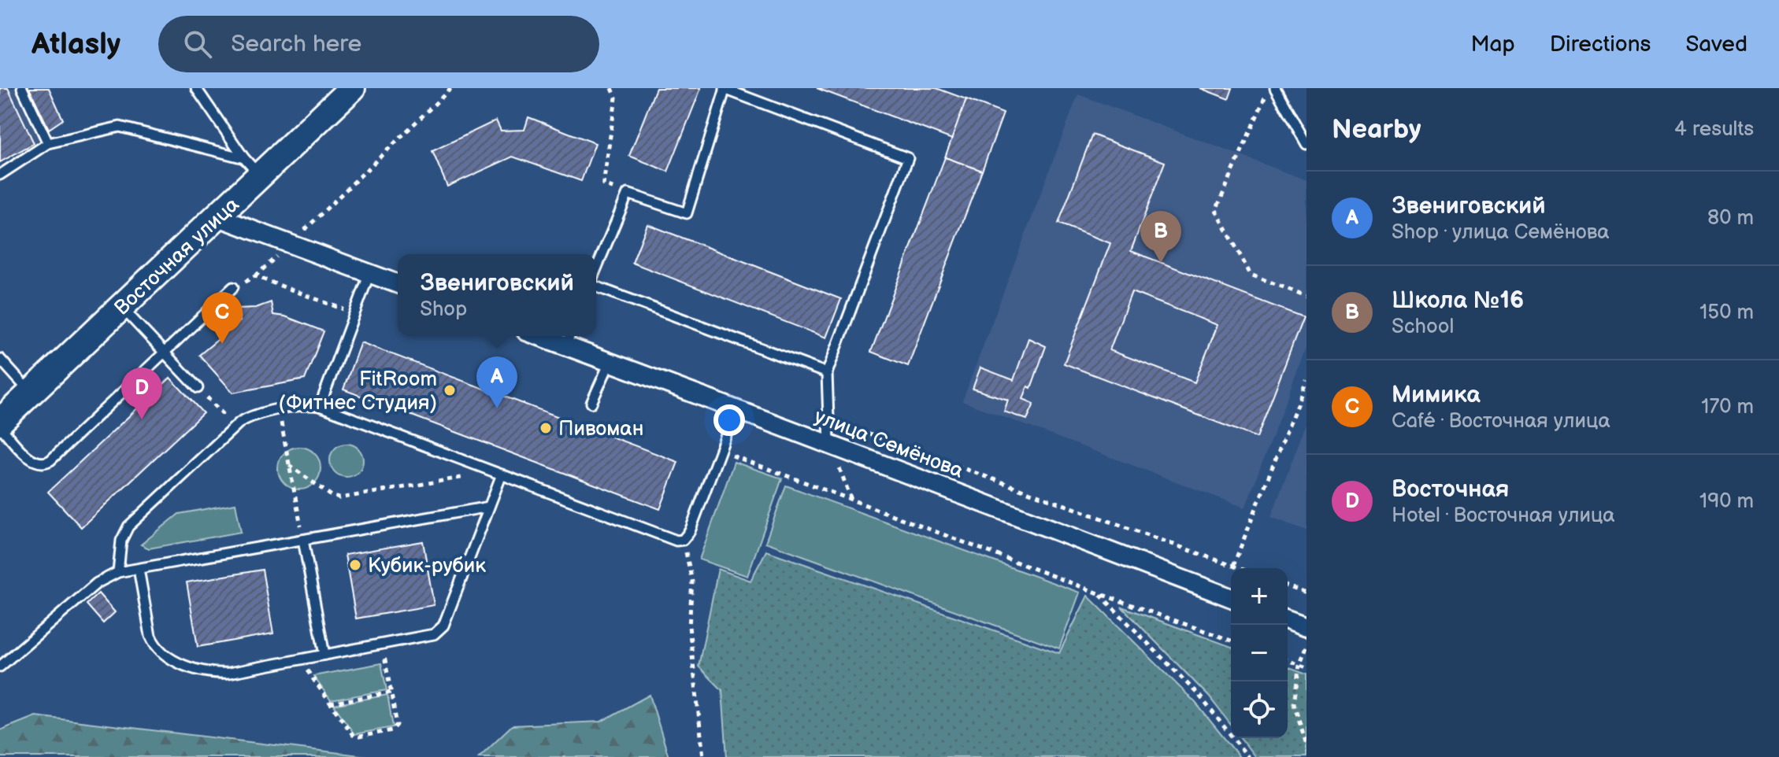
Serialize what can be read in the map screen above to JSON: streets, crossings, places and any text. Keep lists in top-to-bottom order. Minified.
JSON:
{"streets":{"main road":["Восточная улица"],"street":["улица Семёнова"]},"places":["FitRoom (Фитнес Студия)","Пивоман","Кубик-рубик"],"page":{"header":"Atlasly","search":"Search here","nav":["Map","Directions","Saved"],"heading":["Nearby","4 results"],"list":[{"mark":"A","name":"Звениговский","note":"Shop · улица Семёнова","value":"80 m"},{"mark":"B","name":"Школа №16","note":"School","value":"150 m"},{"mark":"C","name":"Мимика","note":"Café · Восточная улица","value":"170 m"},{"mark":"D","name":"Восточная","note":"Hotel · Восточная улица","value":"190 m"}],"pins":["B","C","A","D"],"popup":["Звениговский","Shop"],"map_buttons":["+","−"]}}
